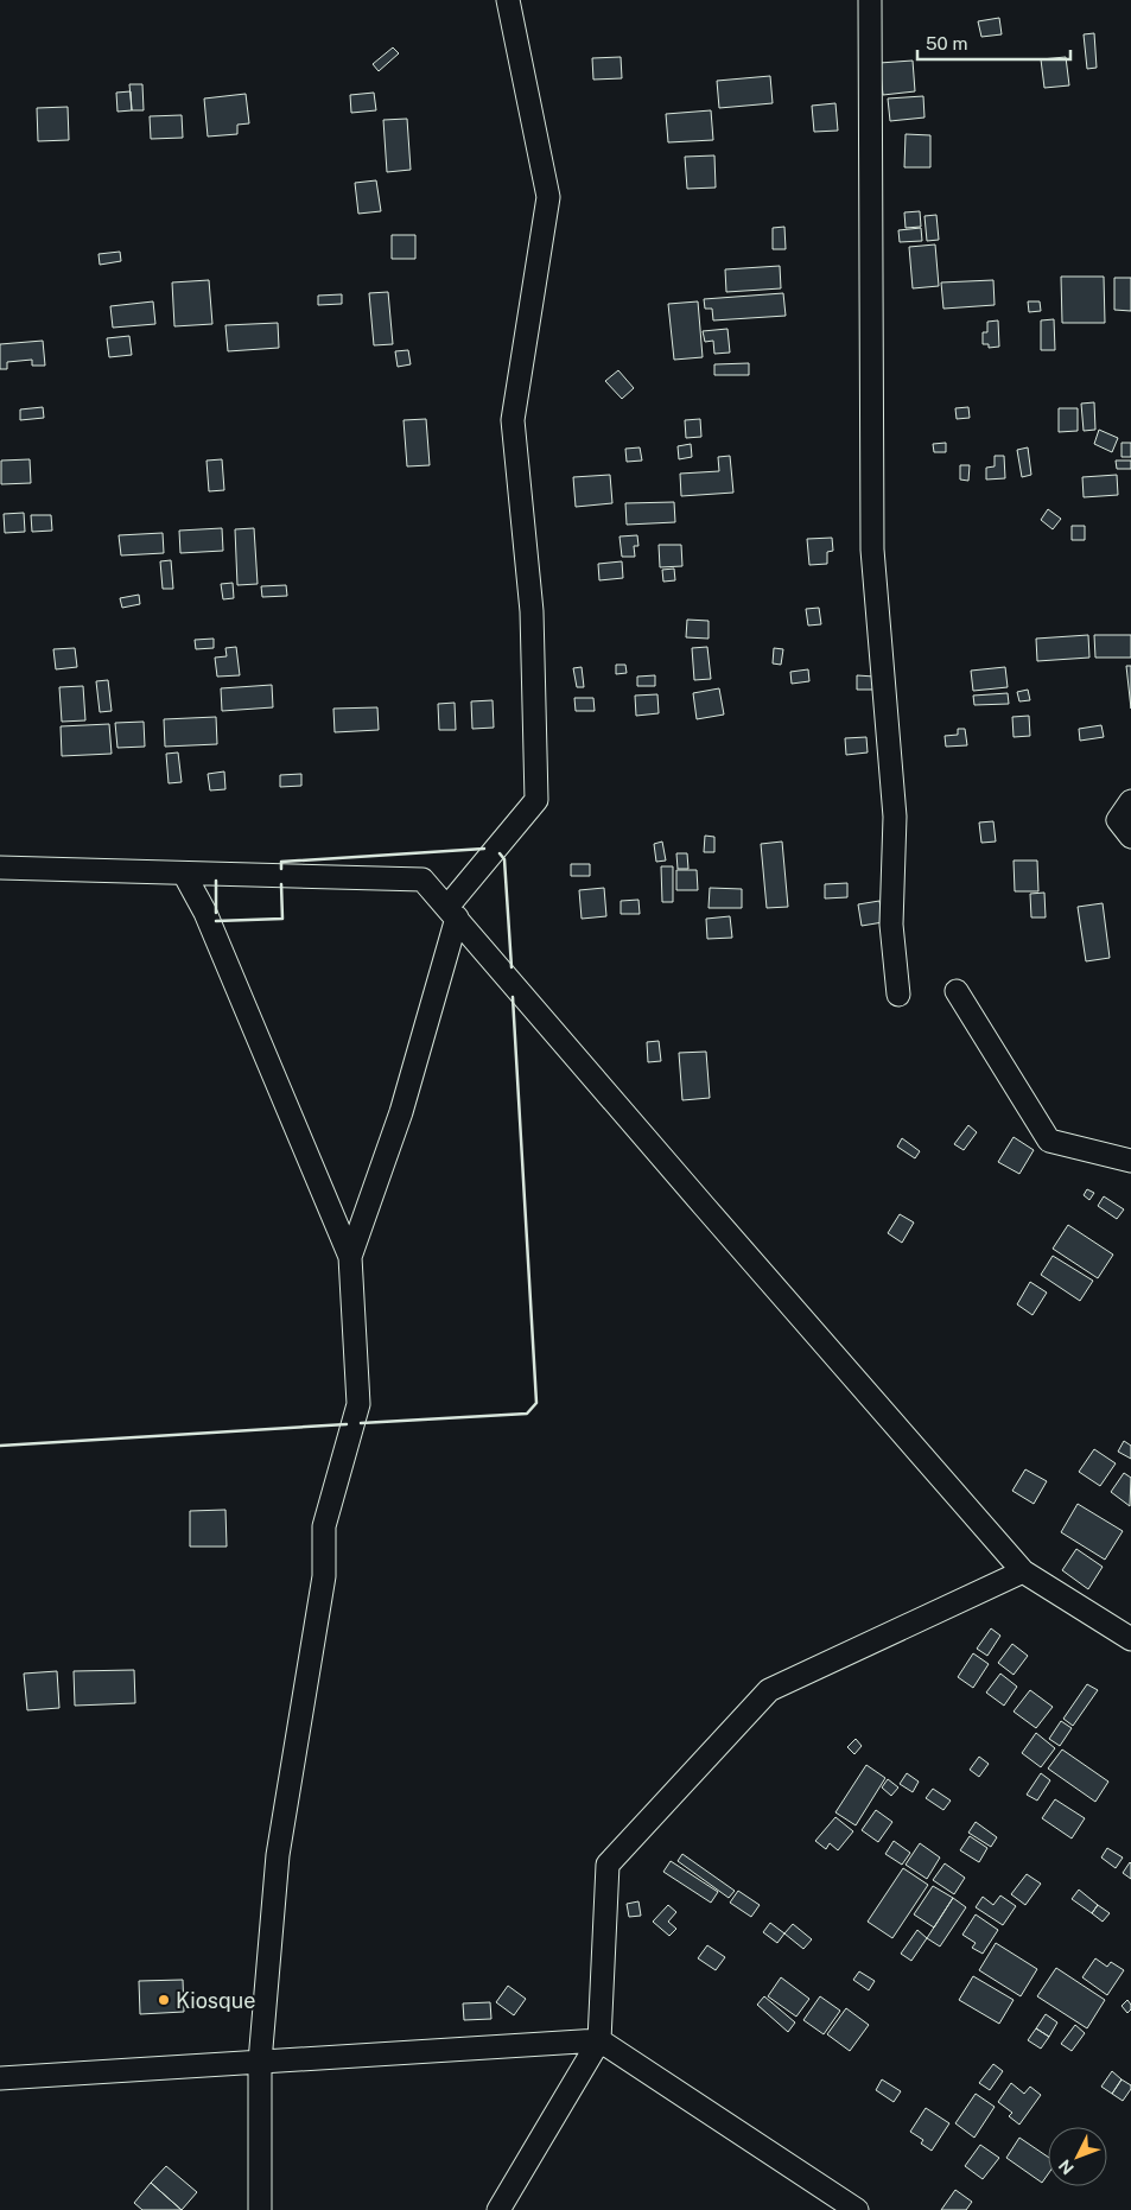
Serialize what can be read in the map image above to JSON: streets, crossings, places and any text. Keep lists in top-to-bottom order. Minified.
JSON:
{"places":["Kiosque"],"scale_bar":"50 m","north":"bottom left"}
